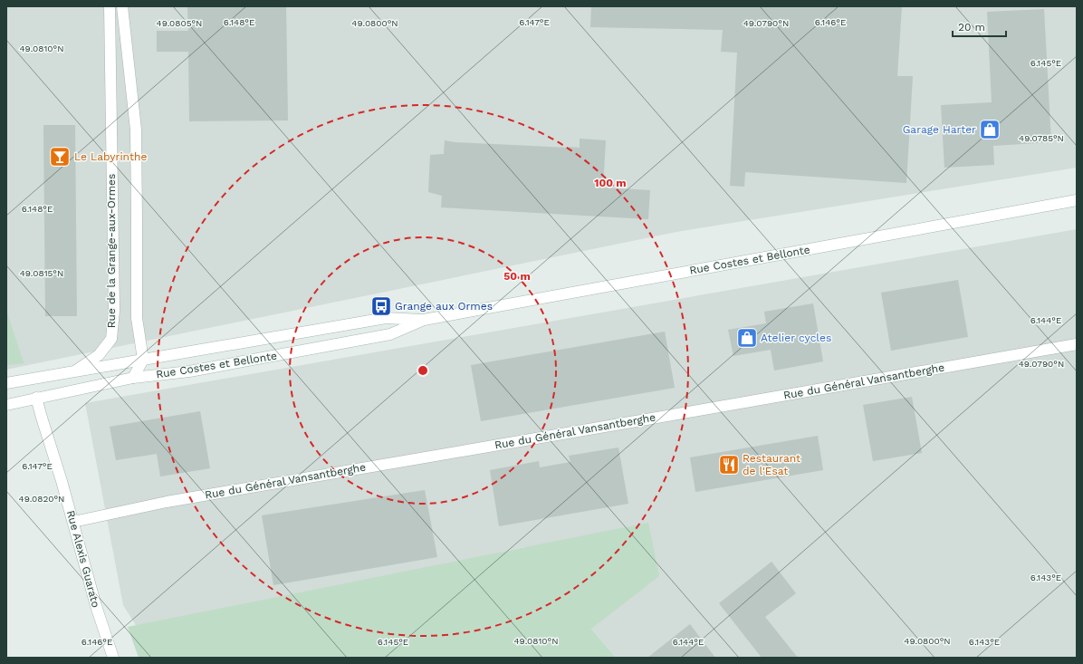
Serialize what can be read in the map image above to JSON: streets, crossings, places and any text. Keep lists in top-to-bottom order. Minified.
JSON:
{"streets":{"street":["Rue de la Grange-aux-Ormes","Rue Costes et Bellonte","Rue du Général Vansantberghe","Rue Alexis Guarato"]},"crossings":[["Rue de la Grange-aux-Ormes","Rue Costes et Bellonte"],["Rue Costes et Bellonte","Rue Alexis Guarato"],["Rue du Général Vansantberghe","Rue Alexis Guarato"]],"places":{"shop":["Garage Harter","Atelier cycles"],"bar":["Le Labyrinthe"],"bus stop":["Grange aux Ormes"],"restaurant":["Restaurant de l'Esat"]},"scale_bar":"20 m","coordinates":["6.148°E","6.147°E","6.146°E","49.0805°N","49.0800°N","49.0790°N","49.0810°N","6.145°E","49.0785°N","49.0815°N","6.144°E","49.0820°N","6.143°E"],"rings":["100 m","50 m"]}
